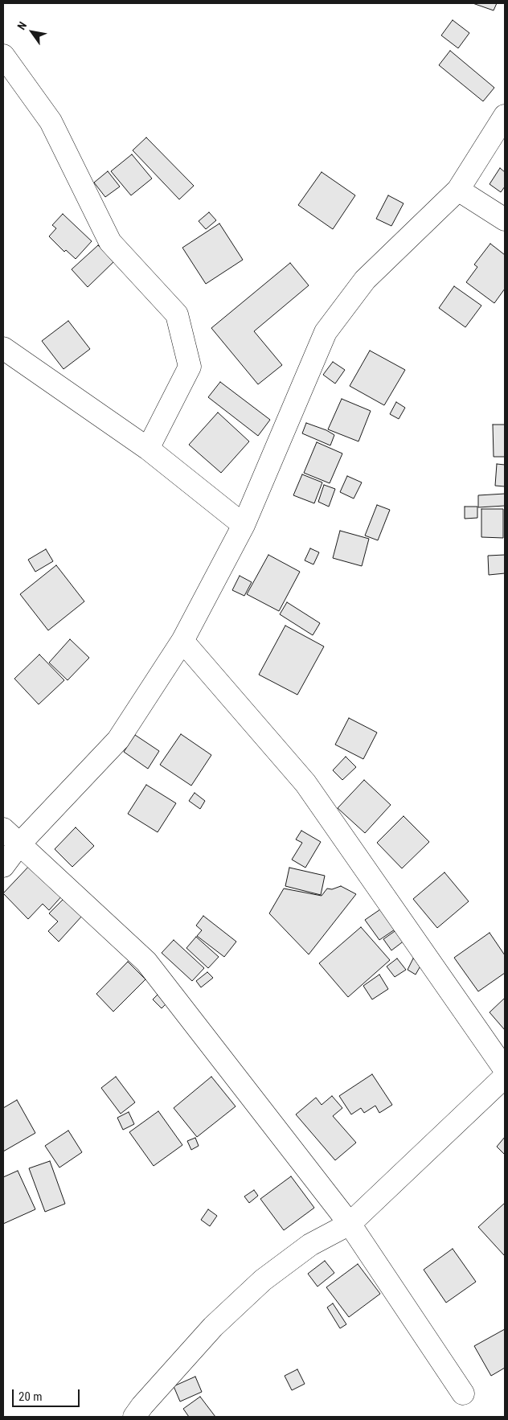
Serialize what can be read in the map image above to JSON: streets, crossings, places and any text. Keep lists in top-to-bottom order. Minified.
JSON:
{"scale_bar":"20 m","north":"top left"}
